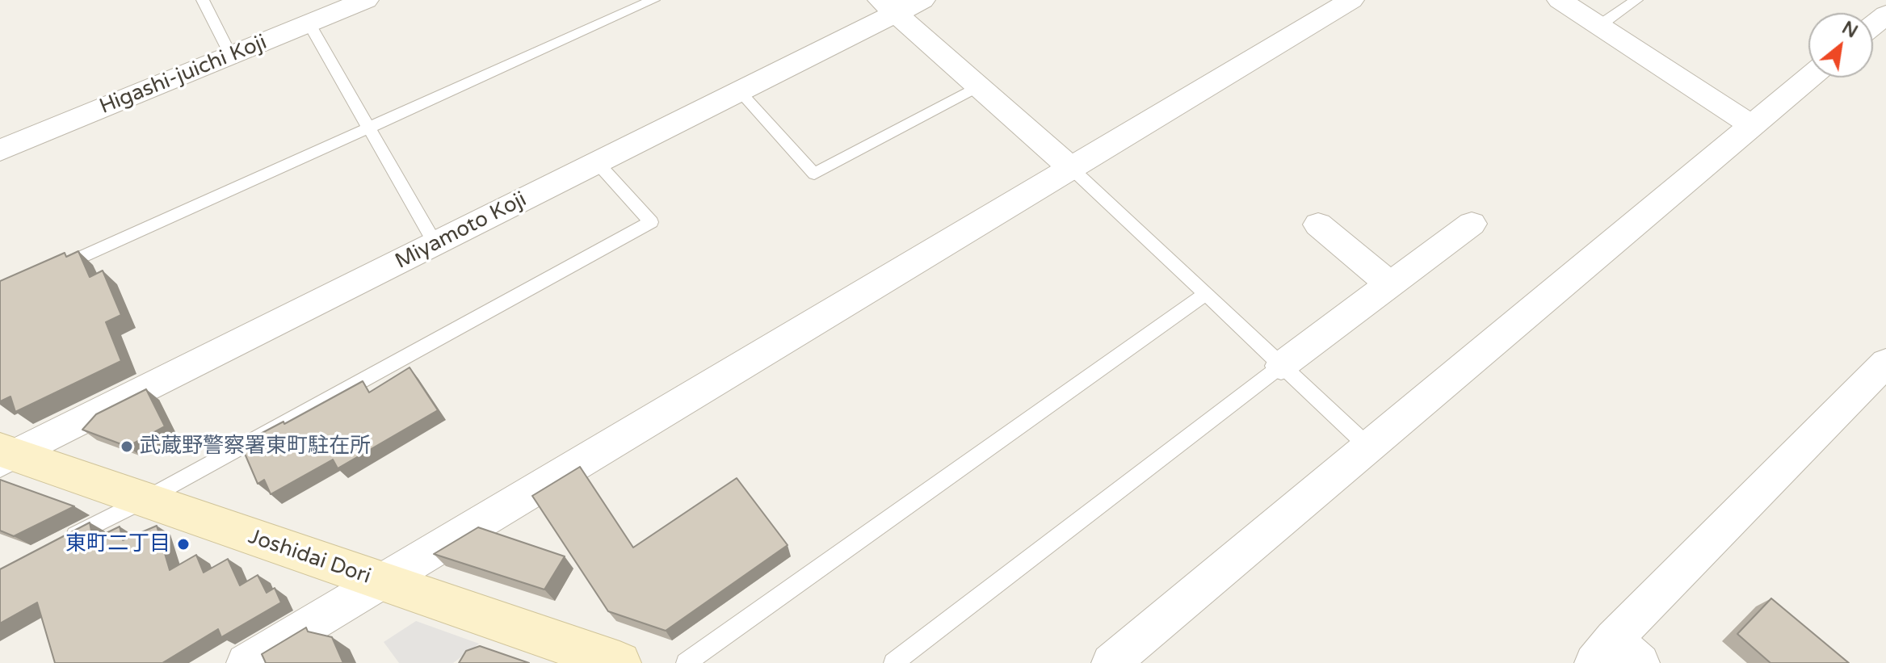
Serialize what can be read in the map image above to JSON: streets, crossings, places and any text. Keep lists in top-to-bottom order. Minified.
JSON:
{"streets":{"main road":["Joshidai Dori"],"street":["Higashi-juichi Koji","Miyamoto Koji"]},"crossings":[["Miyamoto Koji","Joshidai Dori"]],"places":["武蔵野警察署東町駐在所","東町二丁目"],"north":"top right"}
